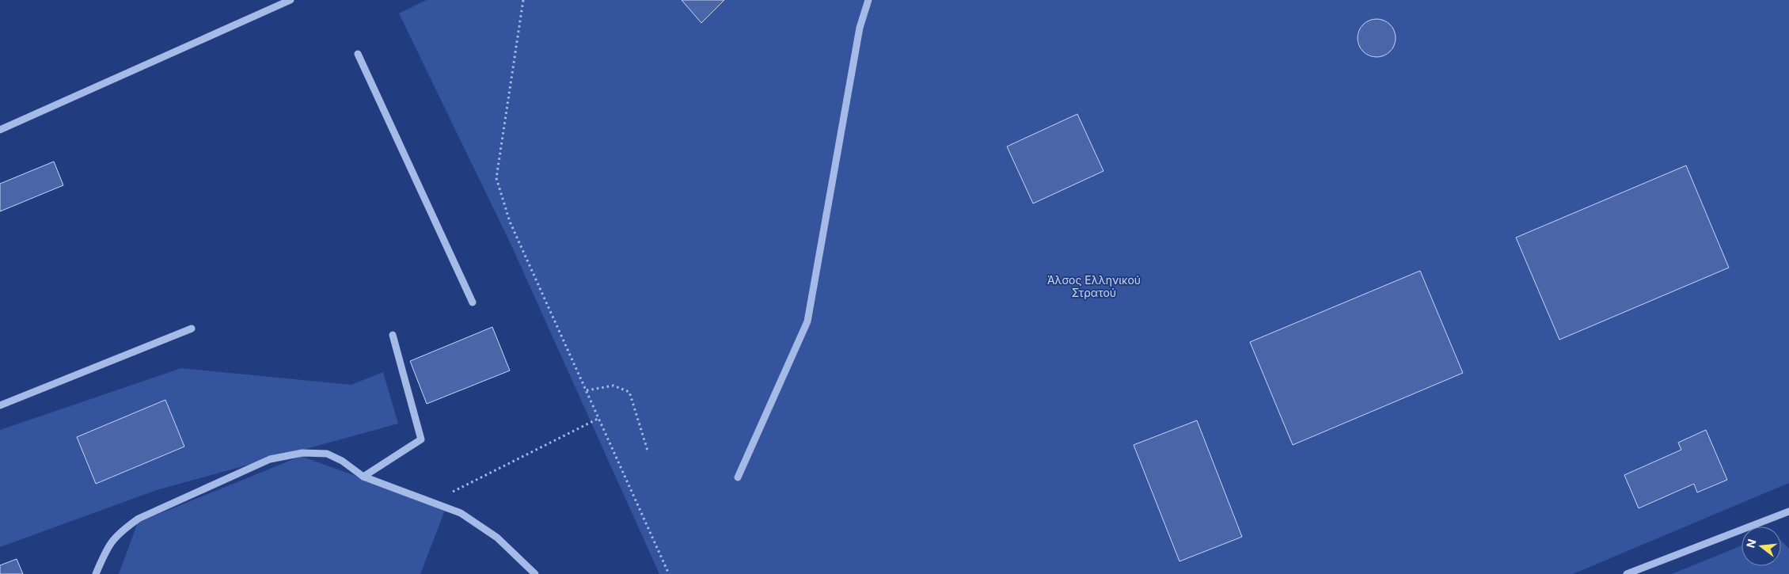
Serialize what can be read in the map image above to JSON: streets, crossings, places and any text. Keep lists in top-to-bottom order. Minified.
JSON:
{"parks":["Άλσος Ελληνικού Στρατού"],"north":"left"}
